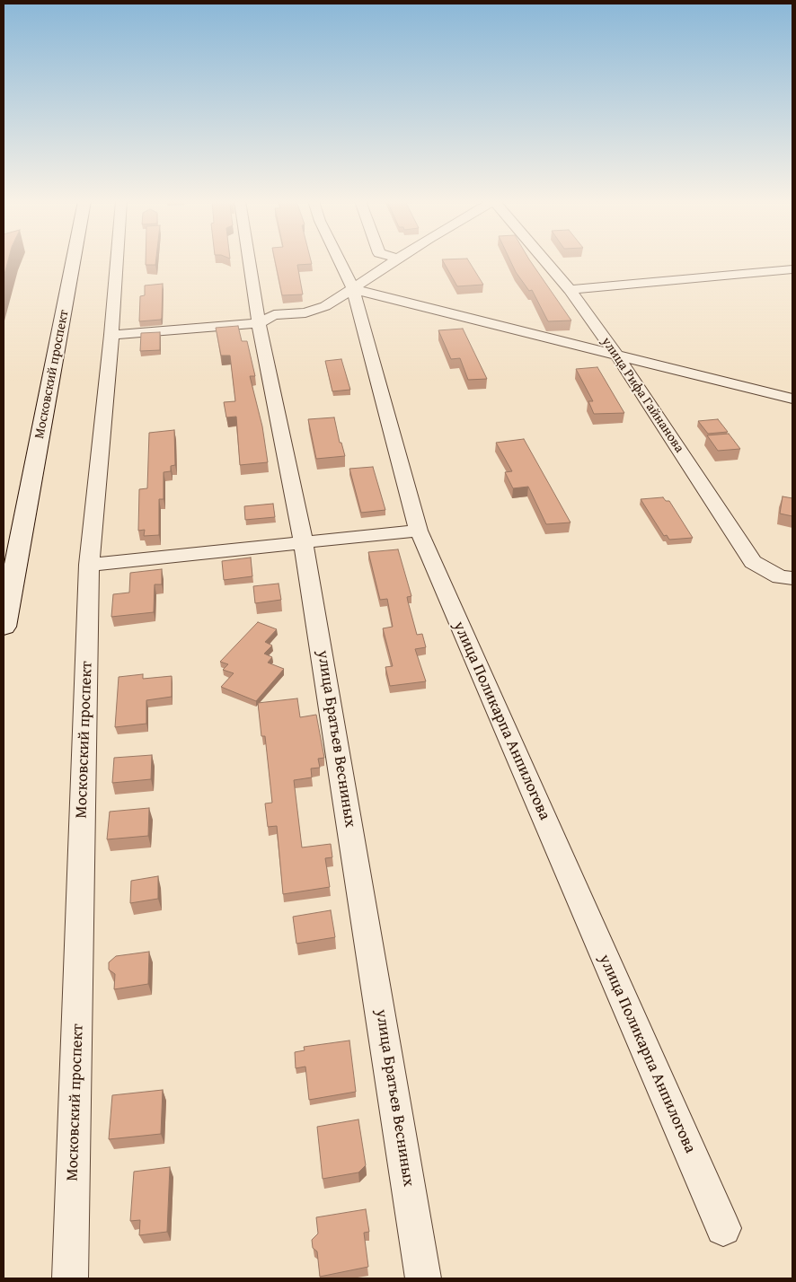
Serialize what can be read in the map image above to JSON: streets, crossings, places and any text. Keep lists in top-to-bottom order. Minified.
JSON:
{"streets":{"main road":["Московский проспект"],"street":["улица Рифа Гайнанова","улица Поликарпа Анпилогова","улица Братьев Весниных"]}}
